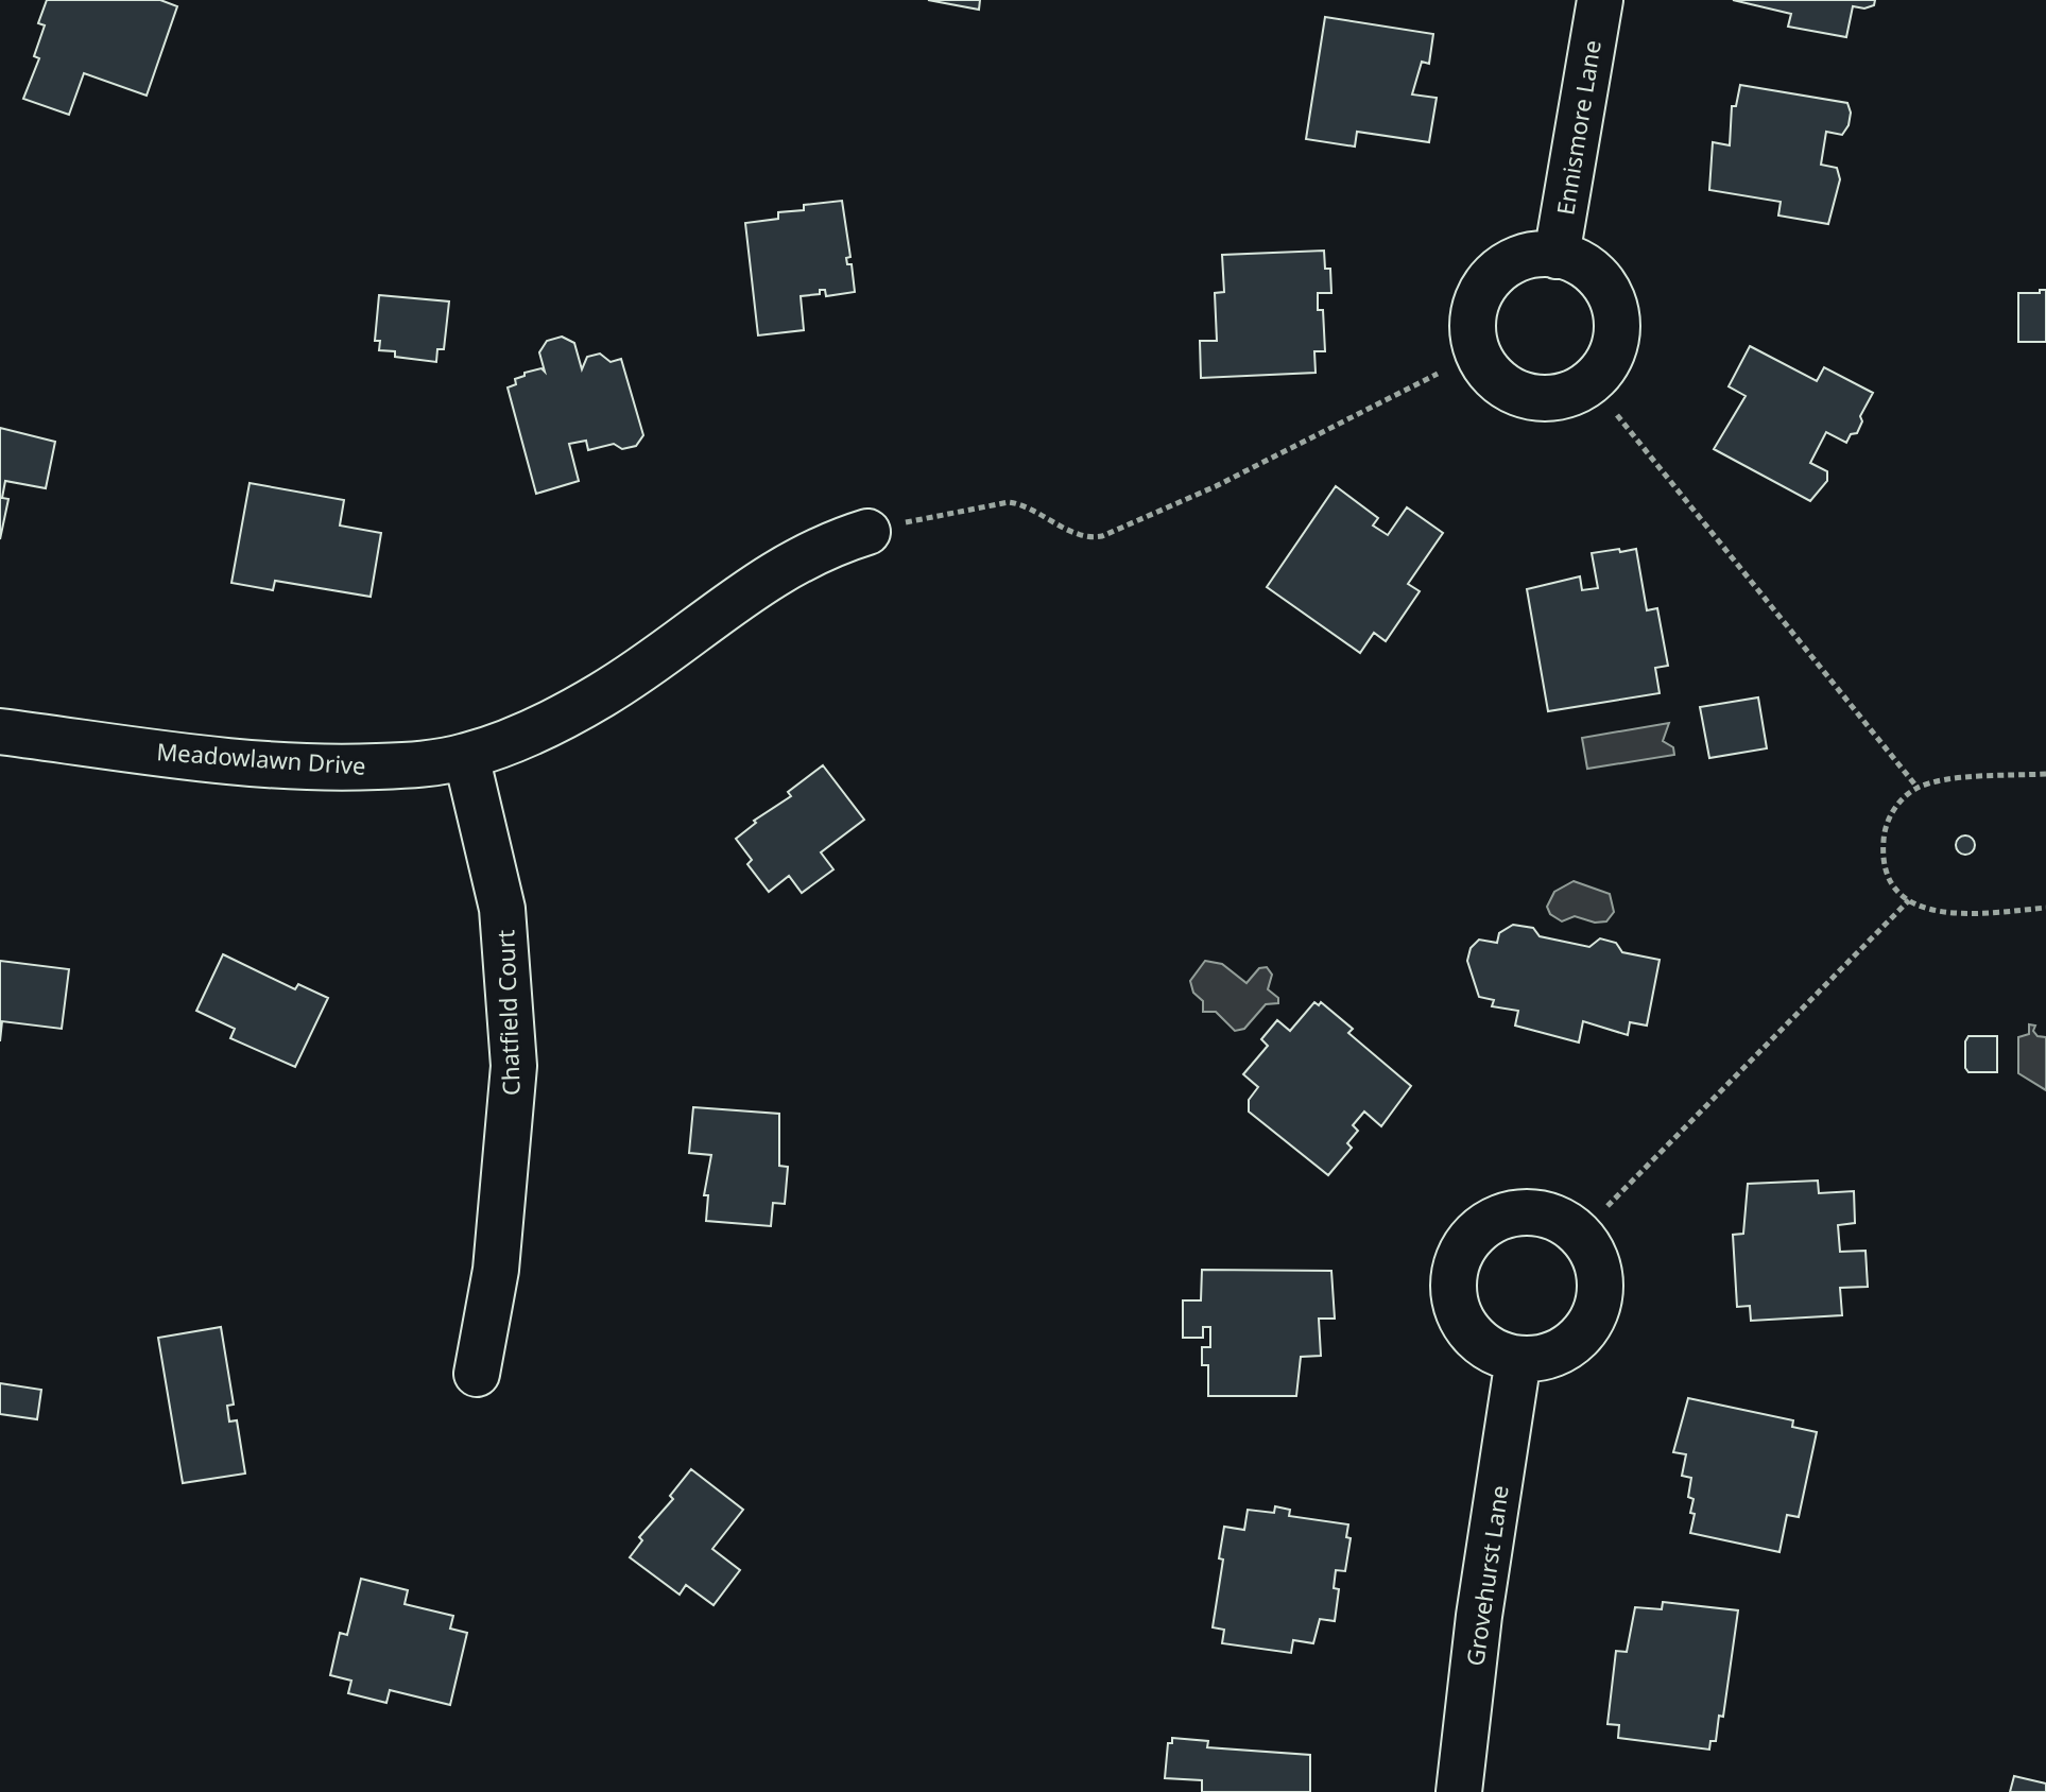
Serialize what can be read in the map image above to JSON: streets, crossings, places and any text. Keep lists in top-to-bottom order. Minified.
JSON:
{"streets":{"street":["Ennismore Lane","Meadowlawn Drive","Chatfield Court","Grovehurst Lane"]},"crossings":[["Meadowlawn Drive","Chatfield Court"]]}
